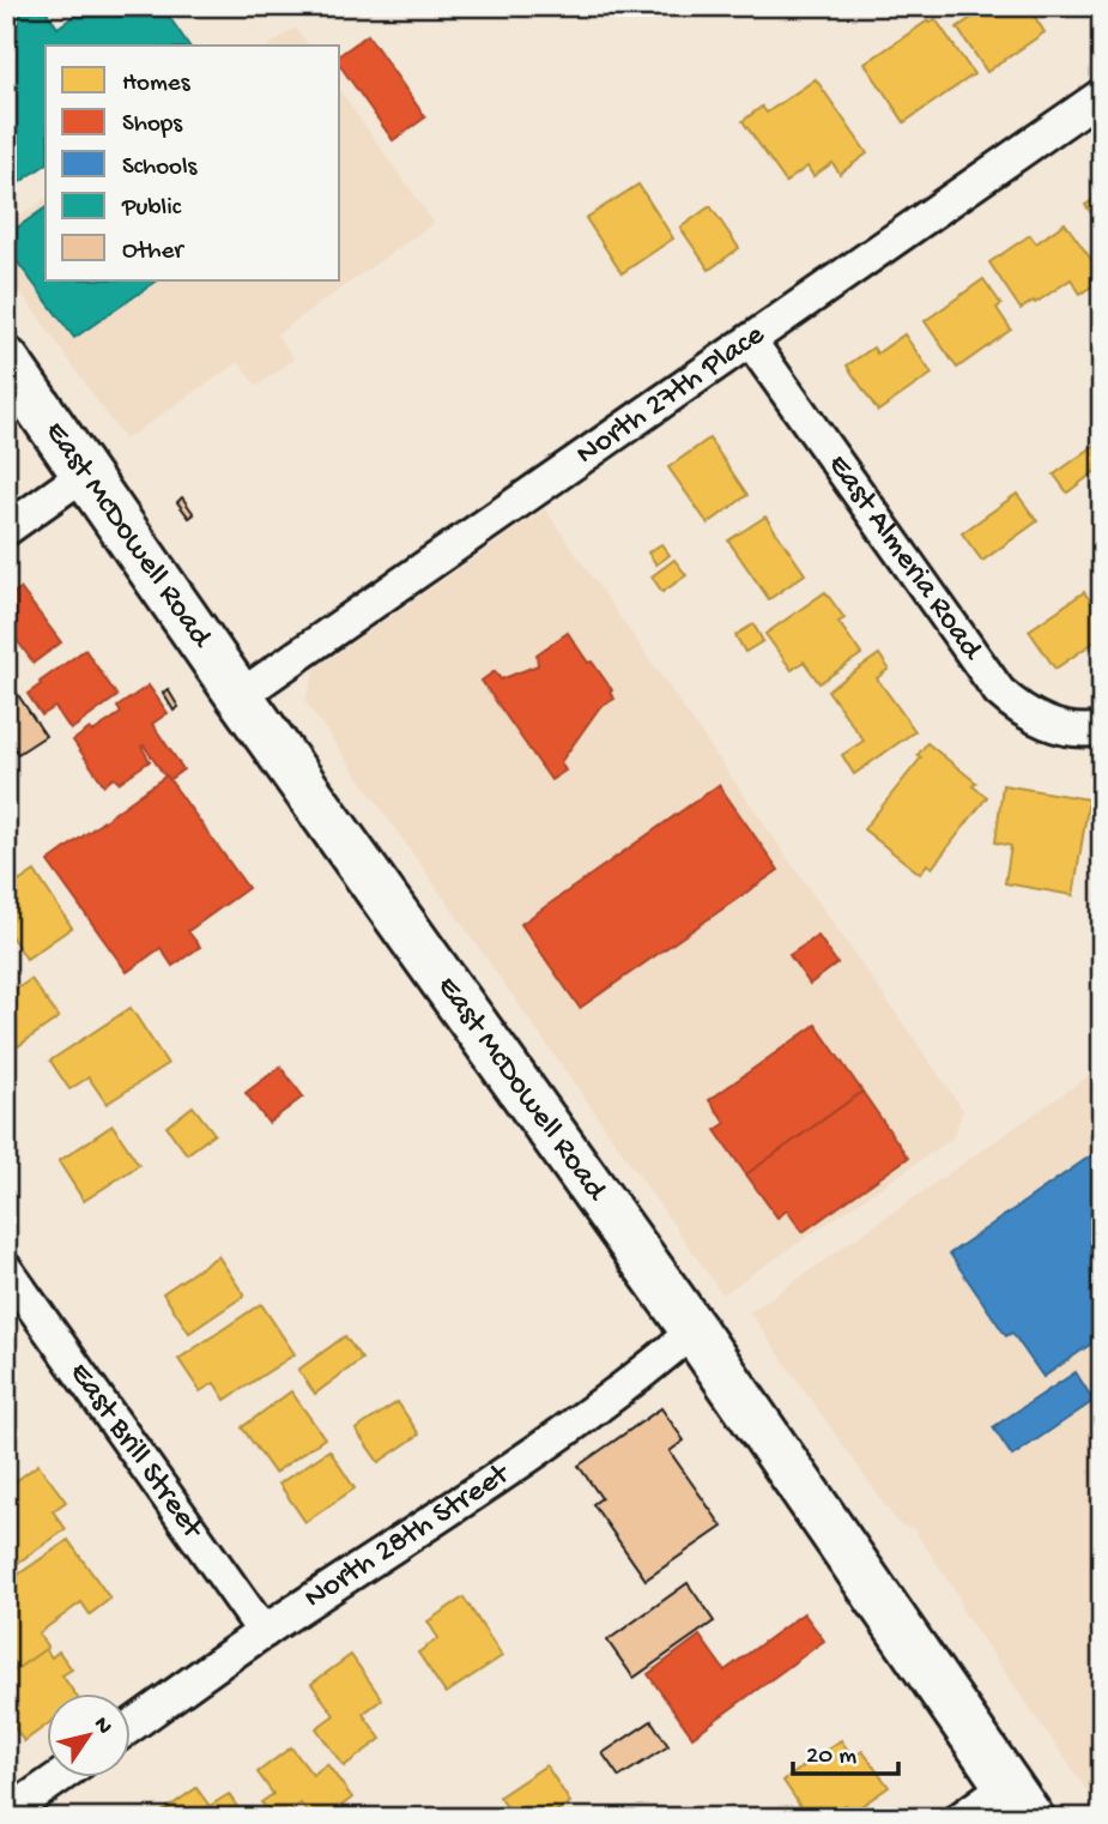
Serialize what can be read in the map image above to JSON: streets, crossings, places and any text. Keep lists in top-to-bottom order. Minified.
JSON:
{"streets":{"main road":["East McDowell Road"],"street":["North 27th Place","East Almeria Road","East Brill Street","North 28th Street"]},"crossings":[["North 27th Place","East McDowell Road"],["North 27th Place","East Almeria Road"],["East McDowell Road","North 28th Street"],["East Brill Street","North 28th Street"]],"legend":["Homes","Shops","Schools","Public","Other"],"scale_bar":"20 m","north":"top right"}
